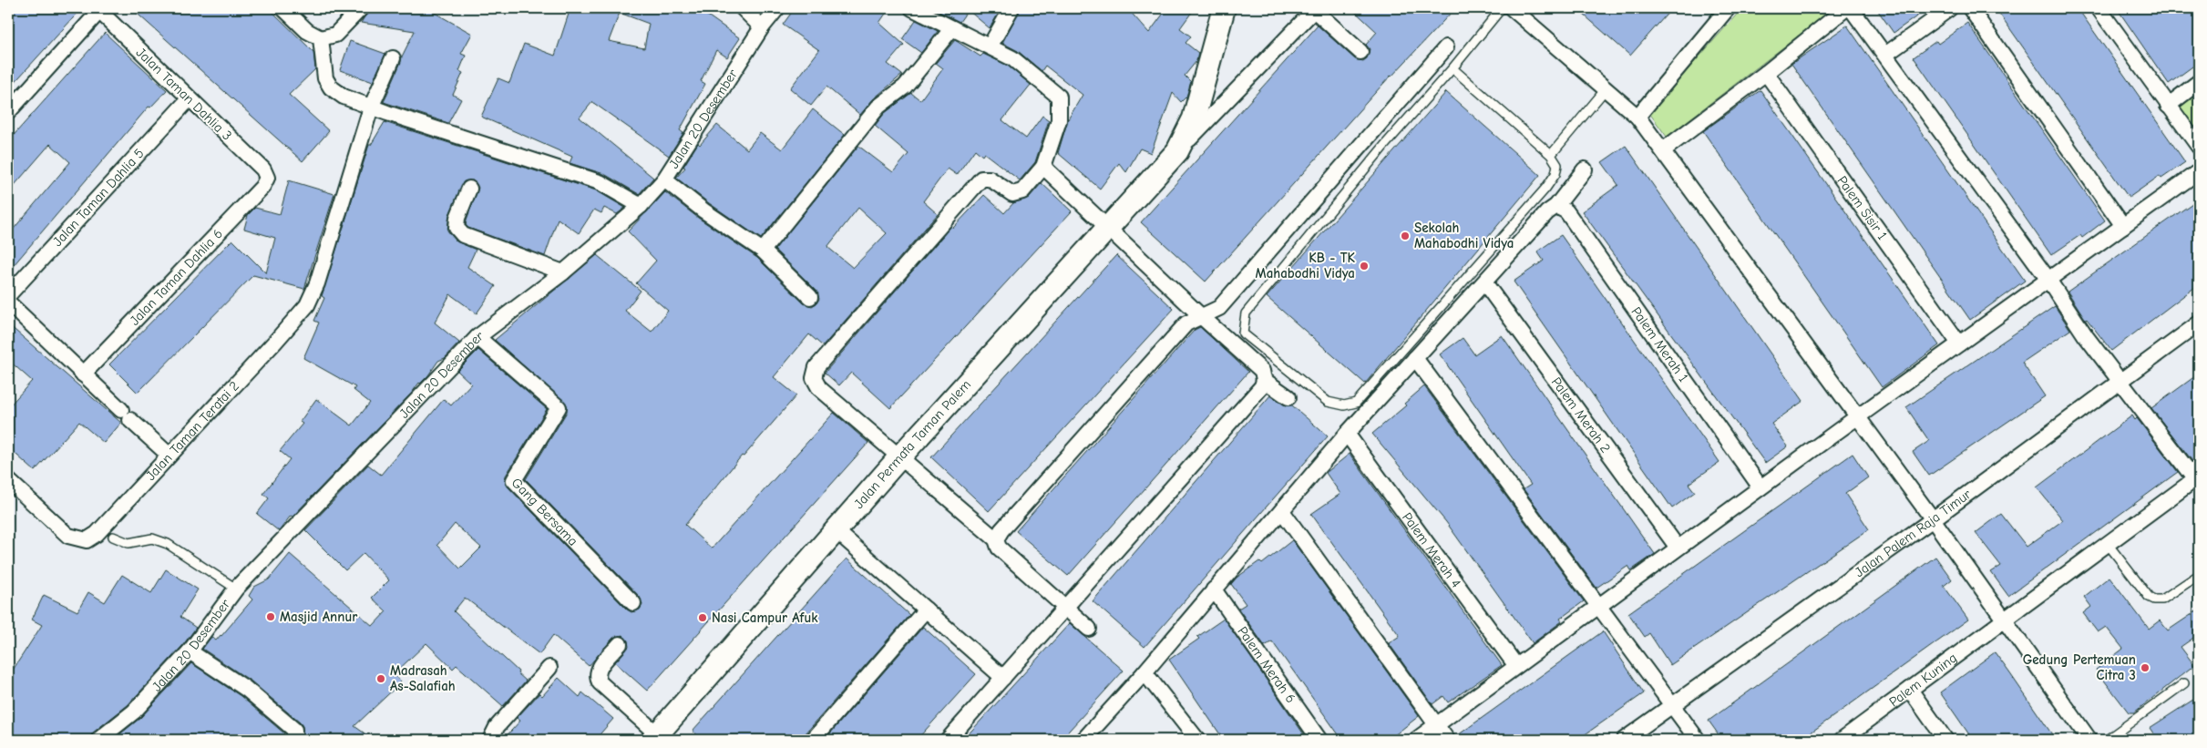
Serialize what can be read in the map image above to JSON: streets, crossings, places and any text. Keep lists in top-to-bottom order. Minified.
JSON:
{"streets":{"street":["Jalan Taman Dahlia 3","Jalan 20 Desember","Jalan Taman Dahlia 5","Palem Sisir 1","Jalan Taman Dahlia 6","Palem Merah 1","Palem Merah 2","Jalan Taman Teratai 2","Jalan Permata Taman Palem","Gang Bersama","Jalan Palem Raja Timur","Palem Merah 4","Palem Merah 6","Palem Kuning"]},"crossings":[["Jalan Taman Dahlia 3","Jalan Taman Dahlia 5"],["Jalan Taman Dahlia 3","Jalan Taman Dahlia 6"],["Jalan 20 Desember","Gang Bersama"]],"places":["Sekolah Mahabodhi Vidya","KB - TK Mahabodhi Vidya","Masjid Annur","Nasi Campur Afuk","Gedung Pertemuan Citra 3","Madrasah As-Salafiah"]}
